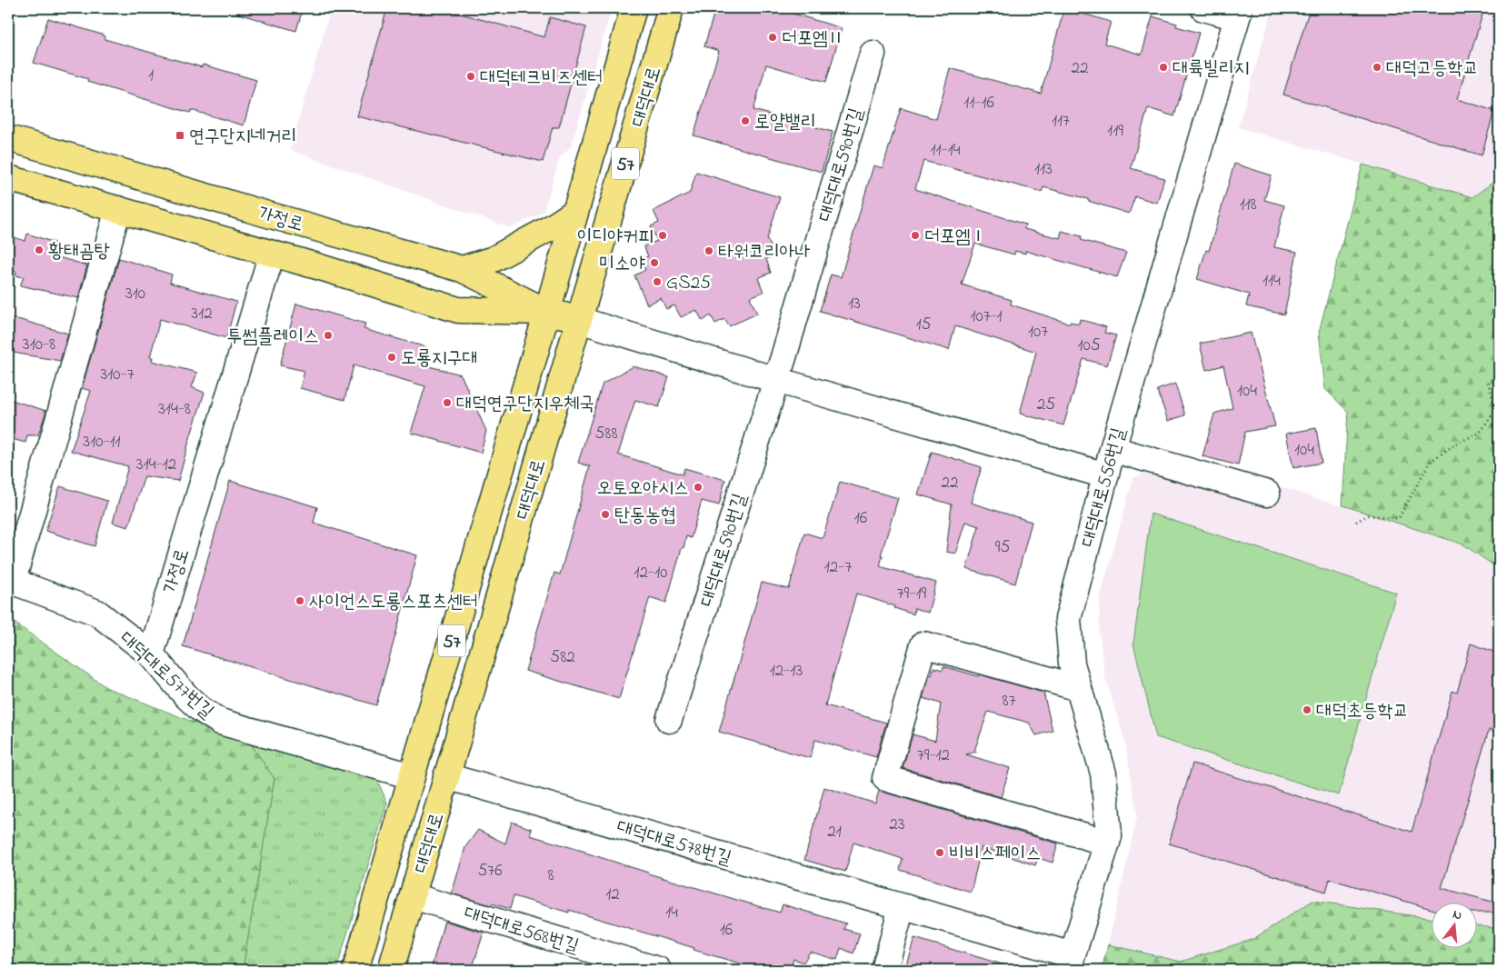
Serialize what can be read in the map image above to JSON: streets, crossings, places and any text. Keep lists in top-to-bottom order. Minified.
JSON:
{"streets":{"main road":["대덕대로","57","가정로"],"street":["대덕대로590번길","대덕대로556번길","대덕대로577번길","대덕대로578번길","대덕대로568번길"]},"crossings":[["대덕대로","가정로"],["대덕대로","대덕대로577번길"],["대덕대로","대덕대로578번길"],["대덕대로","대덕대로568번길"],["가정로","대덕대로577번길"],["대덕대로556번길","대덕대로578번길"]],"places":{"other":["더포엠Ⅱ","대륙빌리지","대덕고등학교","대덕테크비즈센터","로얄밸리","이디야커피","더포엠Ⅰ","황태곰탕","타워코리아나","미소야","GS25","투썸플레이스","도룡지구대","대덕연구단지우체국","오토오아시스","탄동농협","사이언스도룡스포츠센터","대덕초등학교","비비스페이스"],"transit":["연구단지네거리"]},"house_numbers":["22","1","11-16","117","119","11-14","113","118","114","310","13","312","107-1","15","107","310-8","105","310-7","104","25","314-8","588","310-11","104","314-12","22","16","95","12-7","12-10","79-19","582","12-13","87","79-12","23","21","576","8","12","14","16"],"north":"top"}
